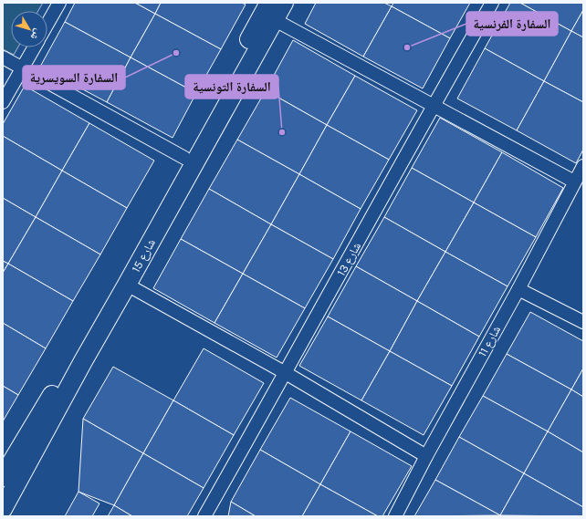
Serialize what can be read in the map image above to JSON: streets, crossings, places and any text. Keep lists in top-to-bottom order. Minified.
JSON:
{"streets":{"street":["شارع 15","شارع 13","شارع 11"]},"places":["السفارة الفرنسية","السفارة السويسرية","السفارة التونسية"],"north":"bottom right"}
